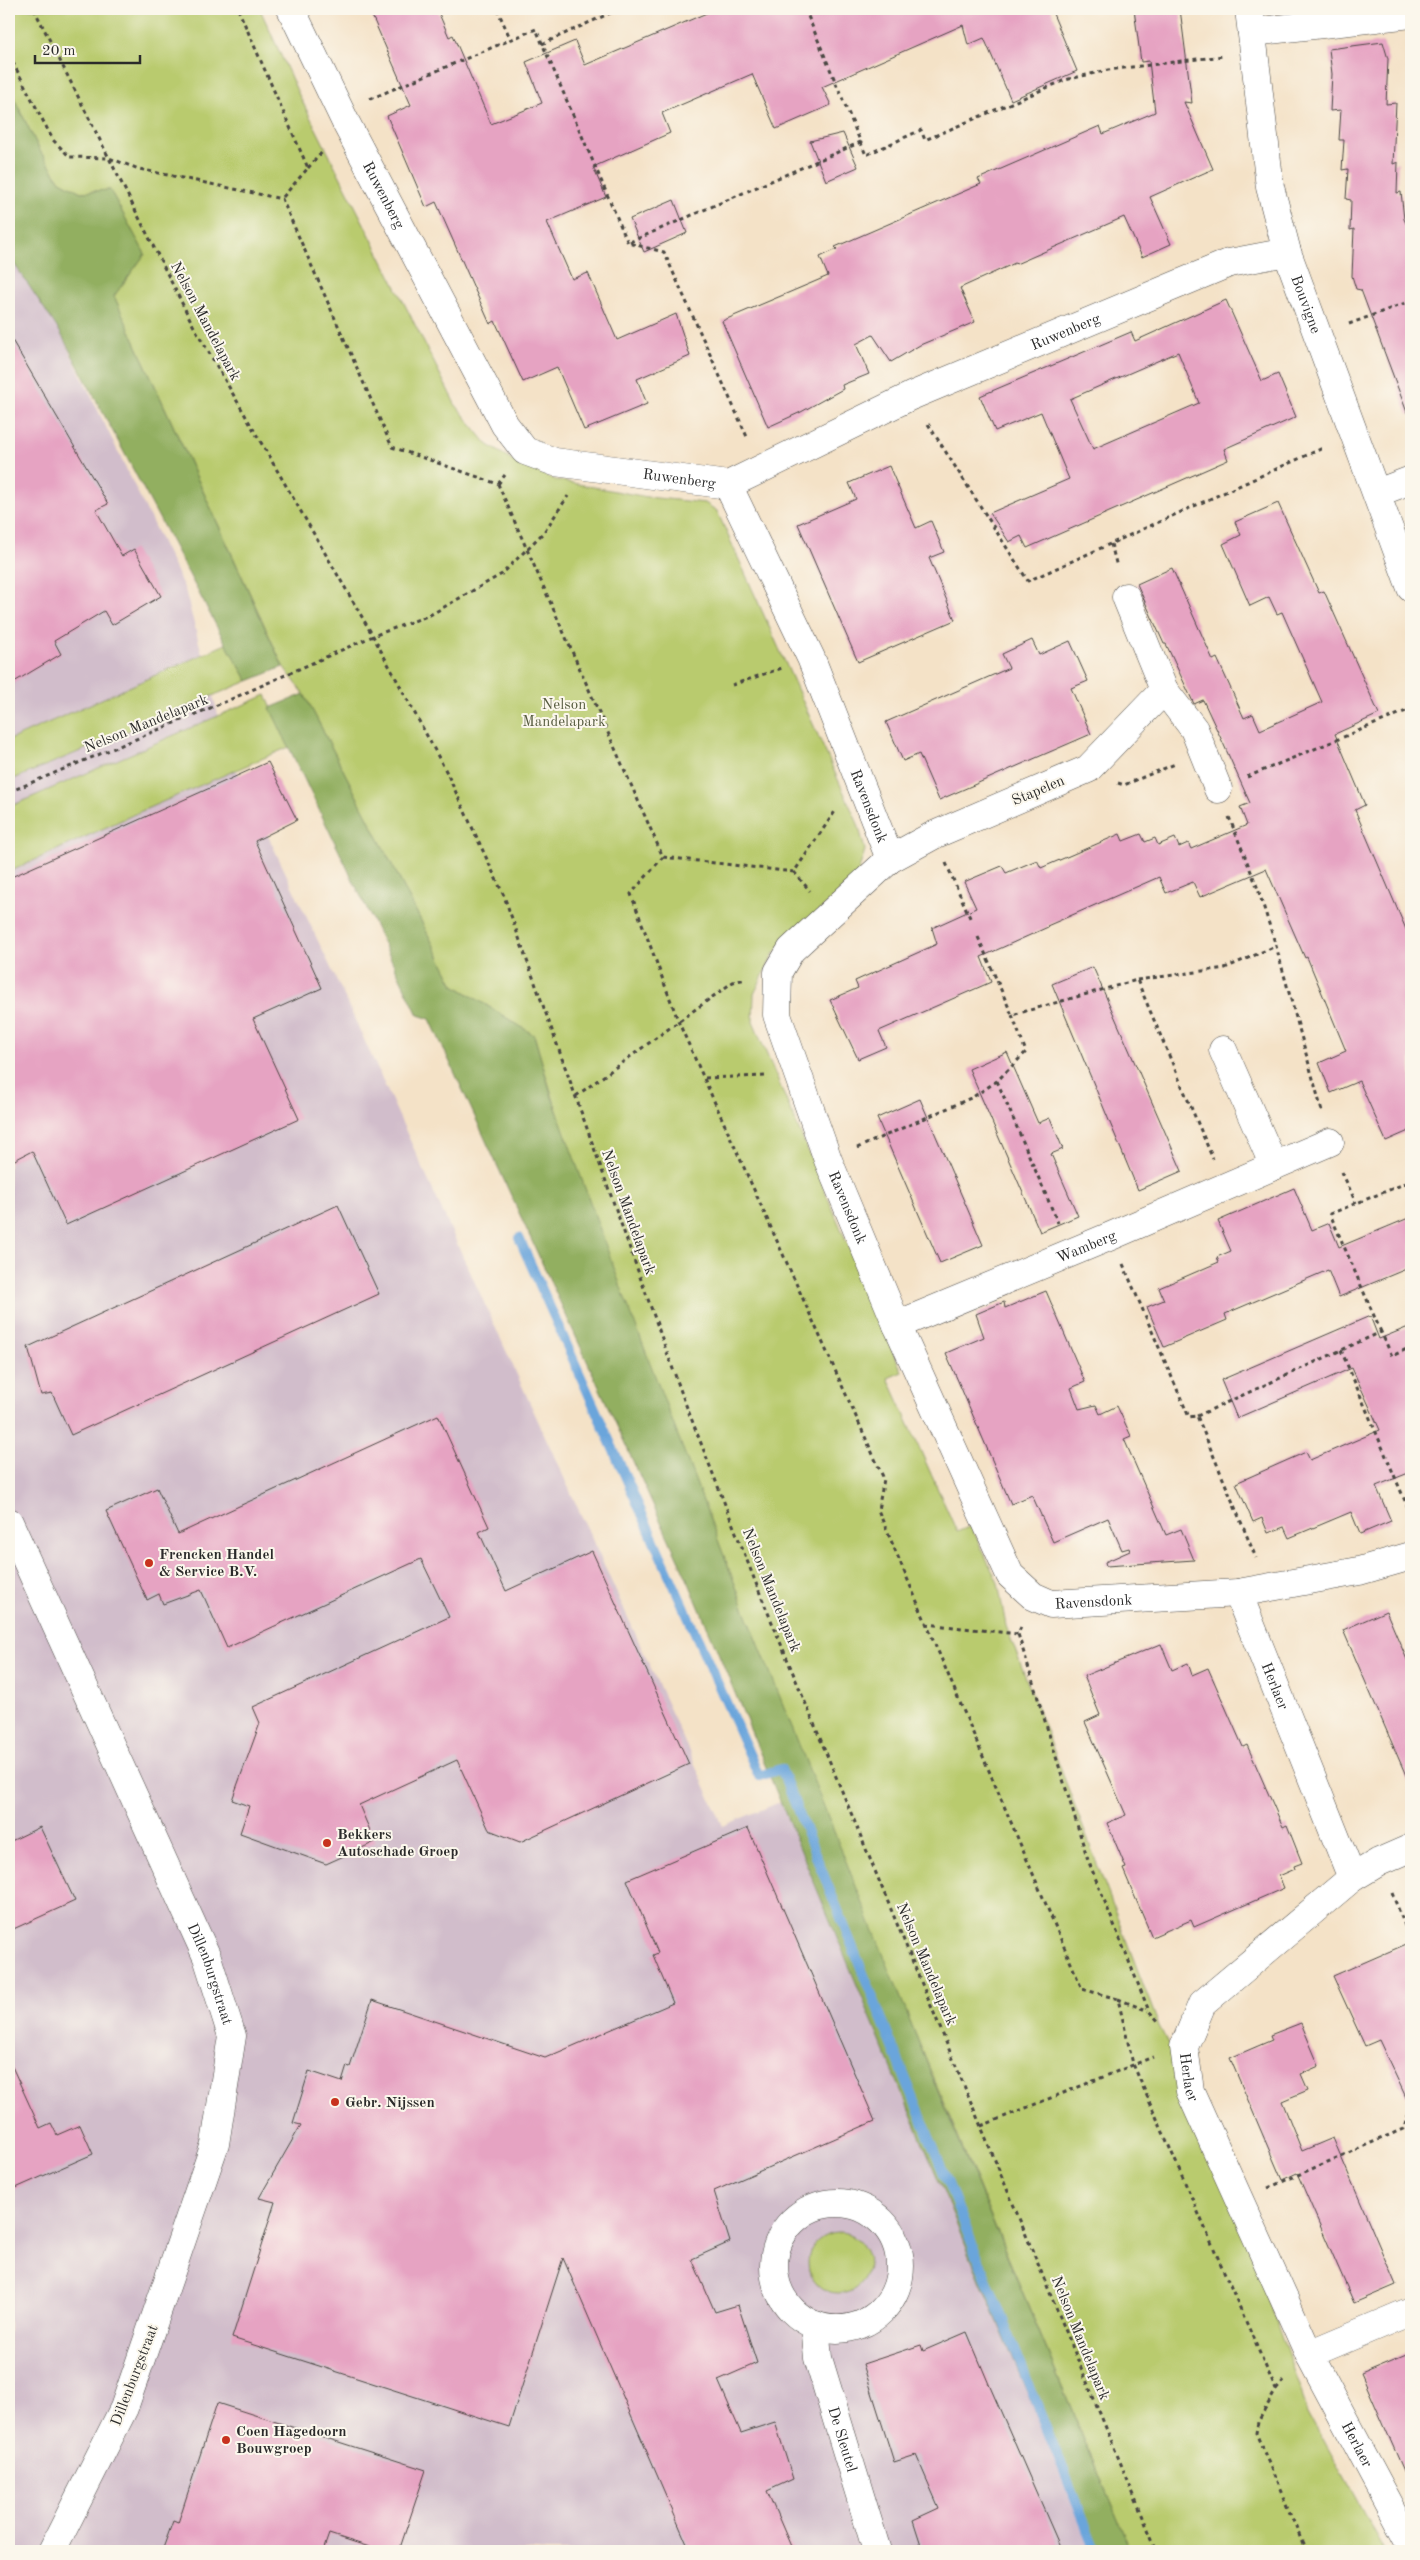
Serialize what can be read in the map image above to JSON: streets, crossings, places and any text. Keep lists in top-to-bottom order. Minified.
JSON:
{"streets":{"street":["Ruwenberg","Bouvigne","Stapelen","Ravensdonk","Wamberg","Herlaer","Dillenburgstraat","De Sleutel"],"path":["Nelson Mandelapark"]},"crossings":[["Ruwenberg","Bouvigne"],["Ruwenberg","Nelson Mandelapark"],["Ruwenberg","Ravensdonk"],["Stapelen","Ravensdonk"],["Ravensdonk","Wamberg"],["Ravensdonk","Herlaer"]],"parks":["Nelson Mandelapark"],"places":["Frencken Handel & Service B.V.","Bekkers Autoschade Groep","Gebr. Nijssen","Coen Hagedoorn Bouwgroep"],"scale_bar":"20 m"}
